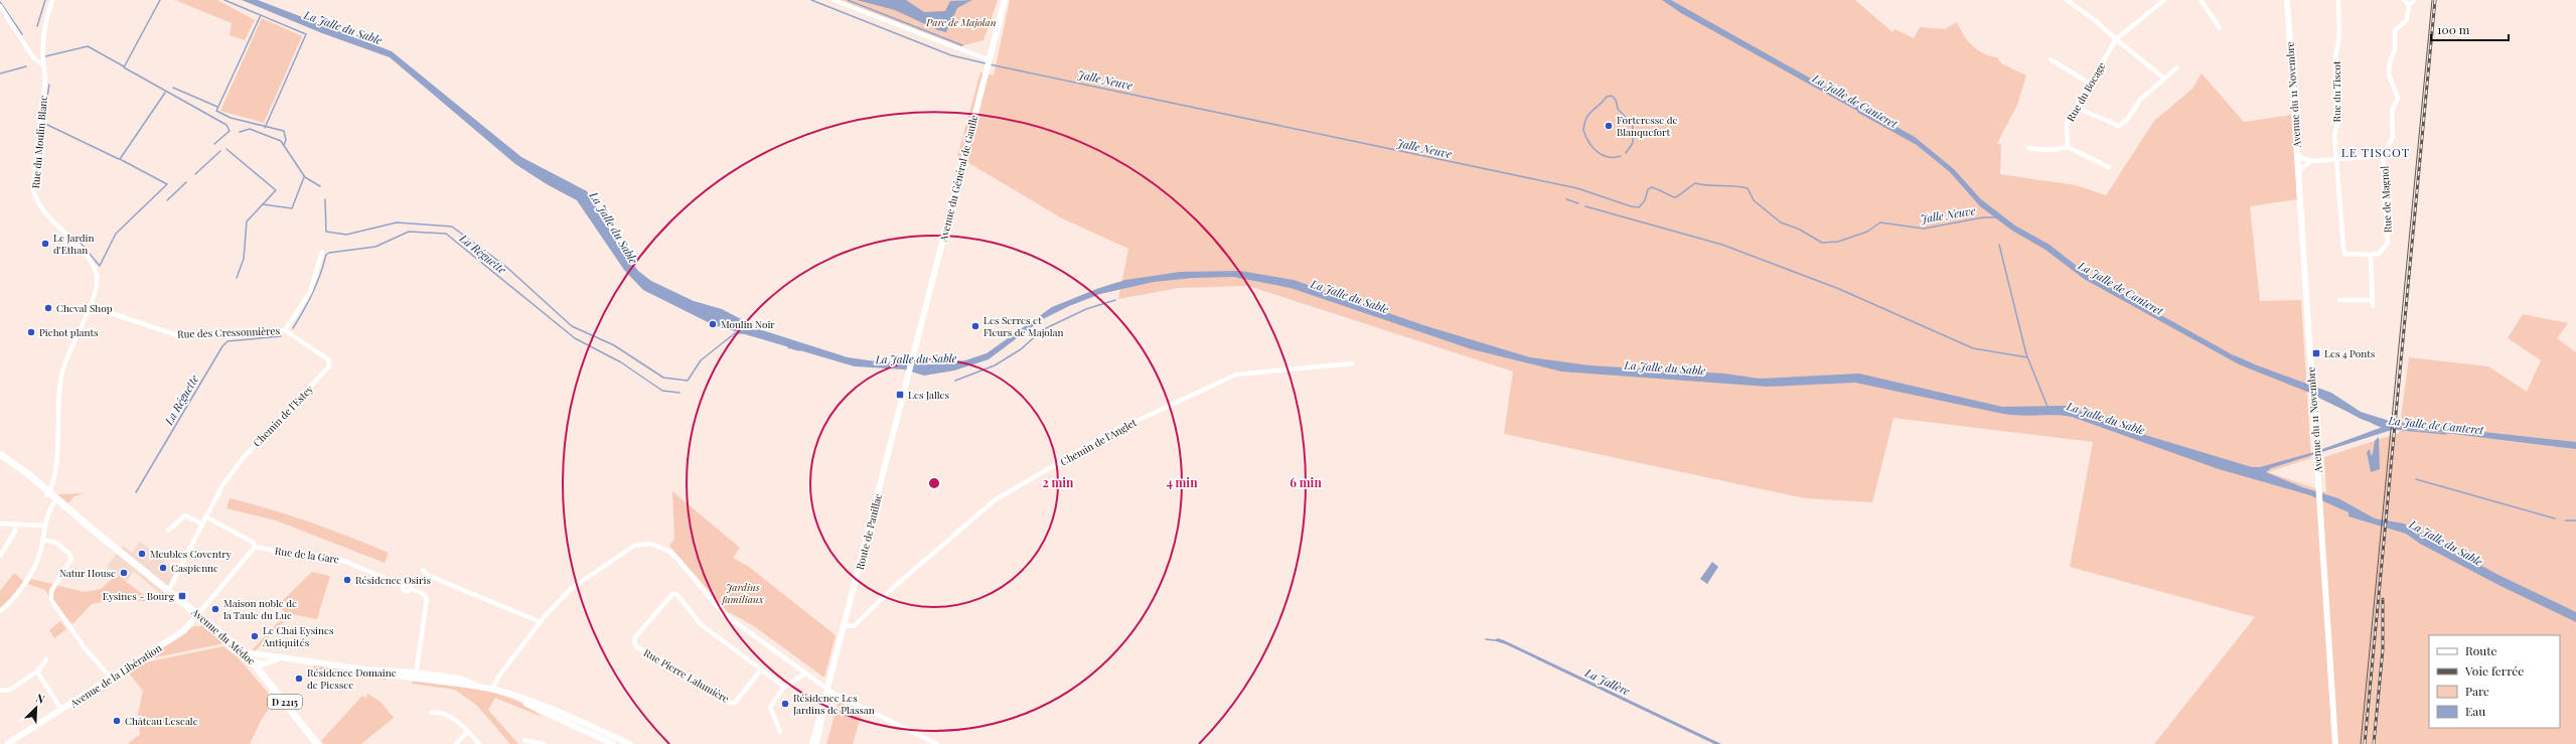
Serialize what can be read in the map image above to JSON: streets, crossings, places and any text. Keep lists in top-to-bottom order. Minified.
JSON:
{"streets":{"main road":["Avenue du 11 Novembre","Avenue du Général de Gaulle","Route de Pauillac","Avenue du Médoc","Avenue de la Libération","D 2215"],"street":["Rue du Bocage","Rue du Tiscot","Rue du Moulin Blanc","Rue de Magnol","Rue des Cressonnières","Chemin de l'Estey","Chemin de l'Anglet","Rue de la Gare","Rue Pierre Lalumière"]},"crossings":[["Rue du Tiscot","Rue de Magnol"],["Avenue du 11 Novembre","Rue de Magnol"],["Rue du Moulin Blanc","Rue des Cressonnières"],["Rue du Moulin Blanc","Avenue du Médoc"],["Avenue du Général de Gaulle","Route de Pauillac"],["Rue des Cressonnières","Chemin de l'Estey"],["Chemin de l'Estey","Rue de la Gare"],["Chemin de l'Anglet","Route de Pauillac"],["Avenue du Médoc","Avenue de la Libération"]],"districts":["LE TISCOT"],"water":["La Jalle du Sable","Jalle Neuve","La Jalle de Canteret","La Réguette","La Jallère"],"parks":["Parc de Majolan","Jardins familiaux"],"places":{"other":["Forteresse de Blanquefort","Le Jardin d'Ethan","Cheval Shop","Moulin Noir","Les Serres et Fleurs de Majolan","Pichot plants","Meubles Coventry","Caspienne","Natur House","Résidence Osiris","Maison noble de la Taule du Luc","Le Chai Eysines Antiquités","Résidence Domaine de Piessec","Résidence Les Jardins de Plassan","Château Lescale"],"transit":["Les 4 Ponts","Les Jalles","Eysines - Bourg"]},"legend":["Route","Voie ferrée","Parc","Eau"],"scale_bar":"100 m","north":"top right","rings":["2 min","4 min","6 min"]}
